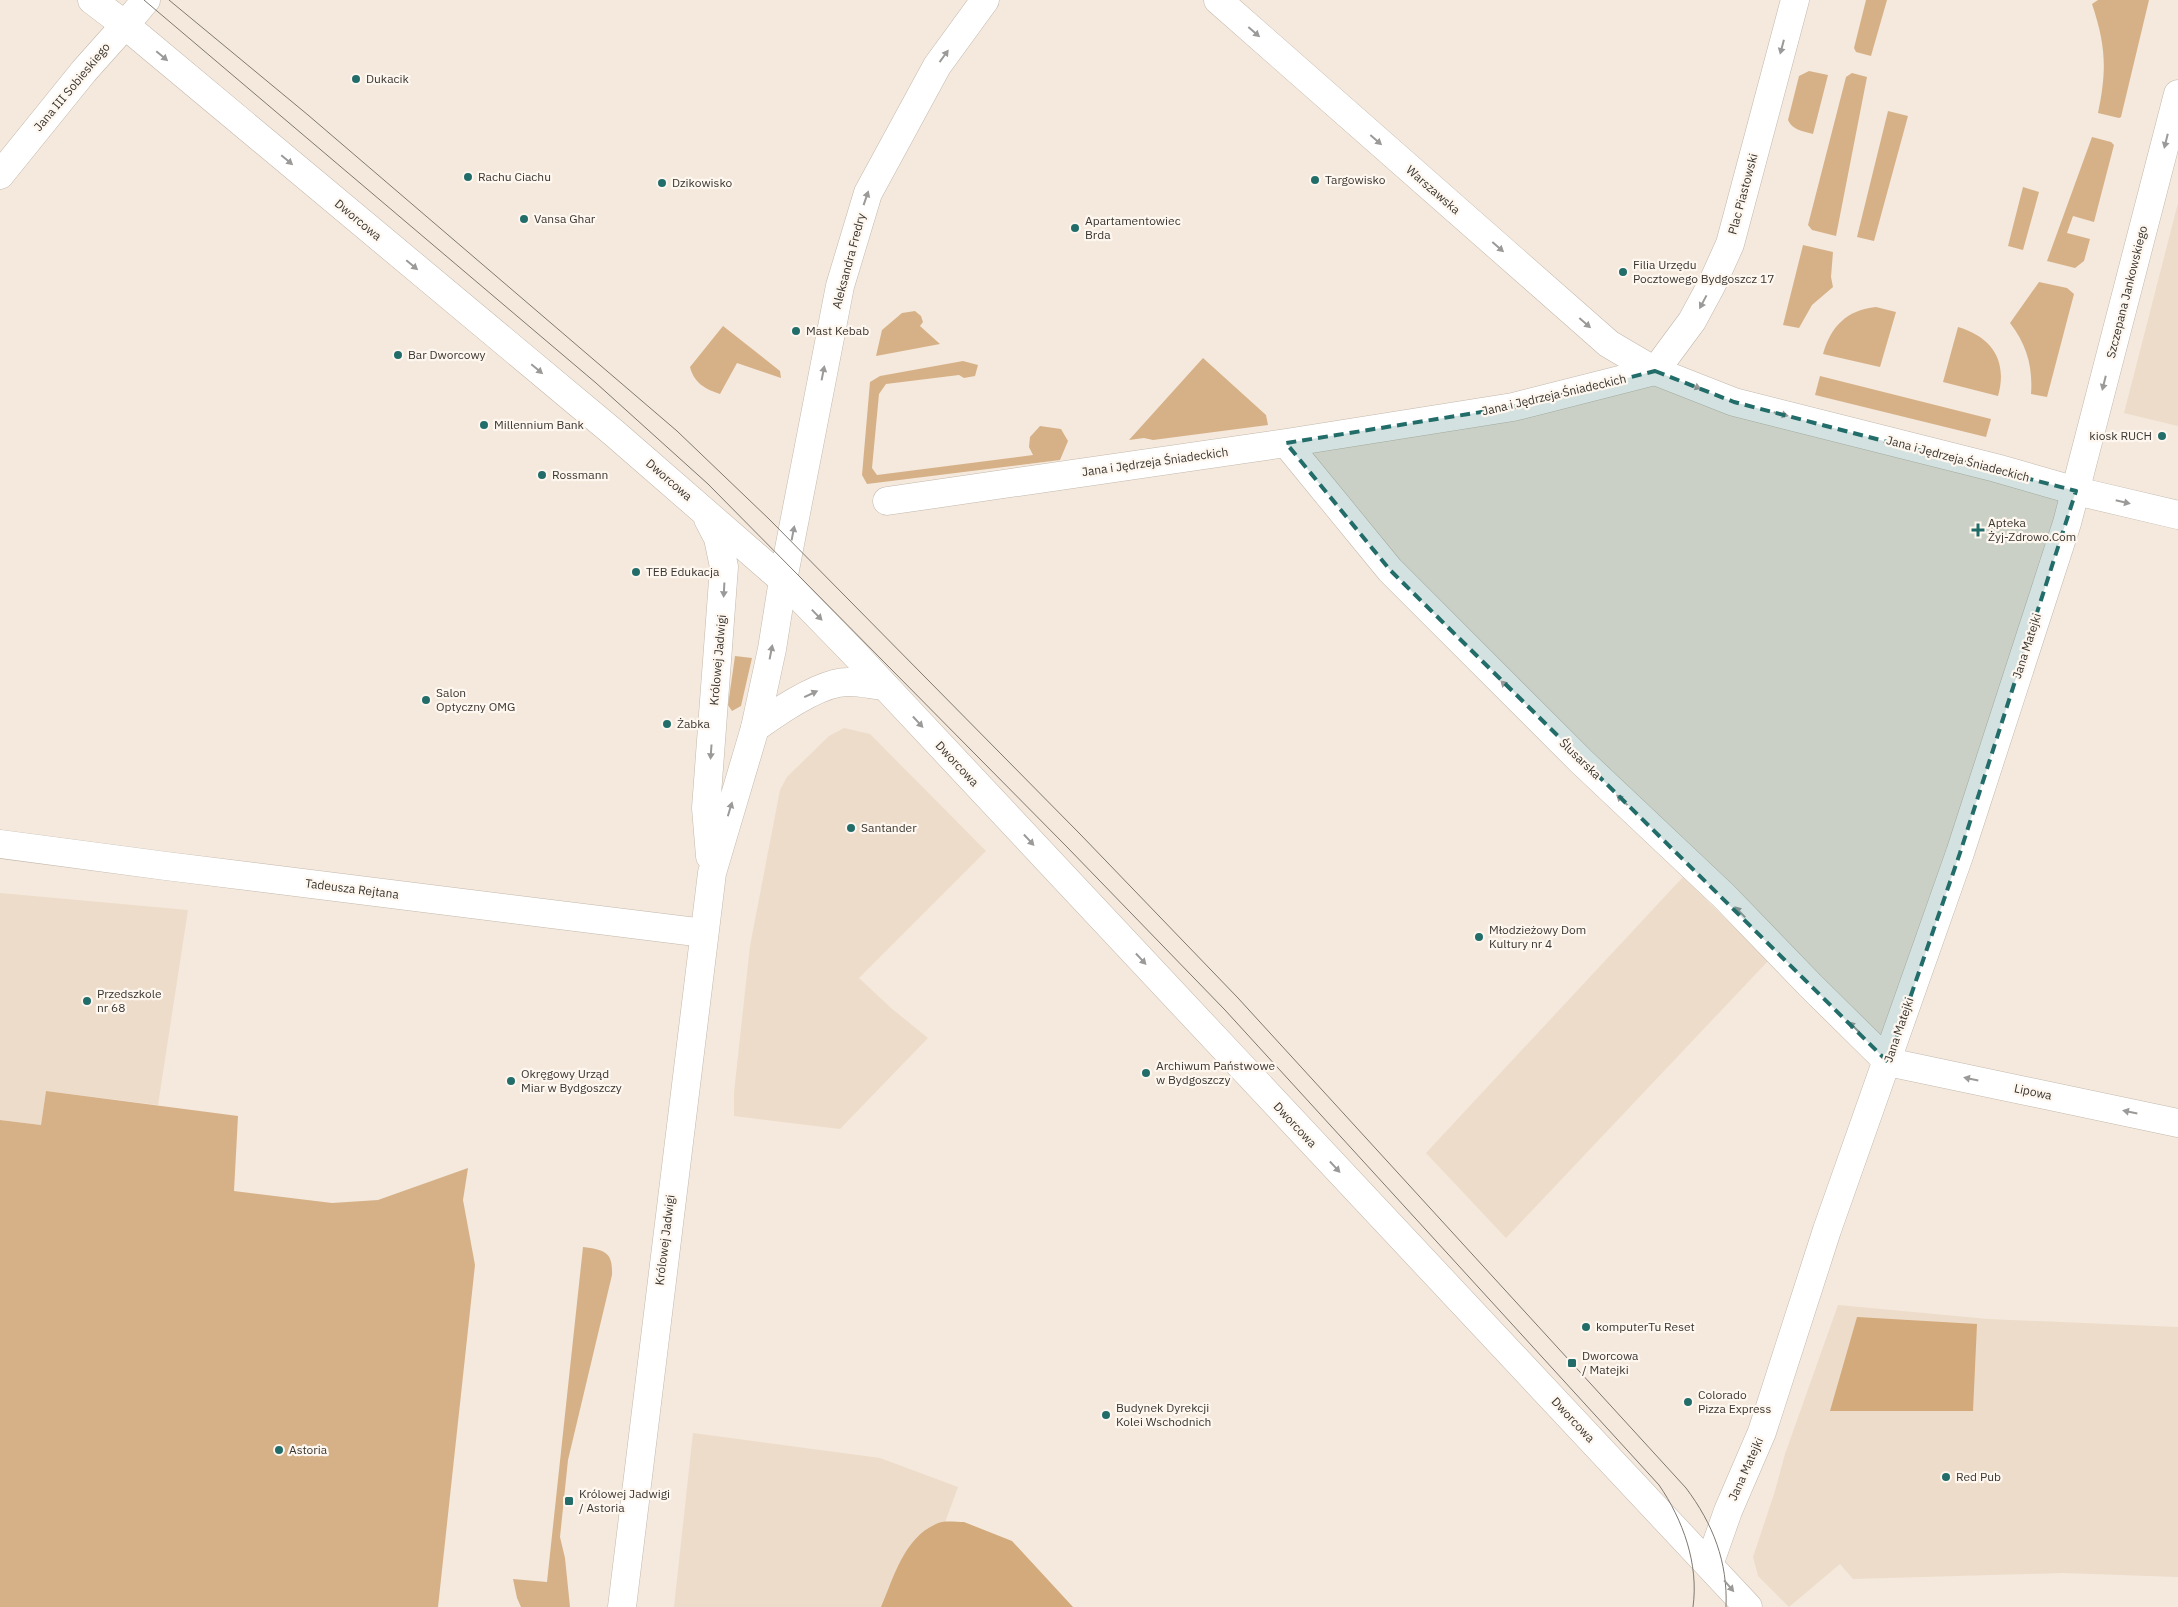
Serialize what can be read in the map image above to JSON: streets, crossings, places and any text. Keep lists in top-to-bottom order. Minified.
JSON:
{"streets":{"street":["Jana III Sobieskiego","Warszawska","Plac Piastowski","Dworcowa","Aleksandra Fredry","Szczepana Jankowskiego","Jana i Jędrzeja Śniadeckich","Jana Matejki","Królowej Jadwigi","Ślusarska","Tadeusza Rejtana","Lipowa"]},"crossings":[["Jana III Sobieskiego","Dworcowa"],["Warszawska","Plac Piastowski"],["Warszawska","Jana i Jędrzeja Śniadeckich"],["Plac Piastowski","Jana i Jędrzeja Śniadeckich"],["Dworcowa","Aleksandra Fredry"],["Dworcowa","Jana Matejki"],["Dworcowa","Królowej Jadwigi"],["Aleksandra Fredry","Królowej Jadwigi"],["Szczepana Jankowskiego","Jana i Jędrzeja Śniadeckich"],["Szczepana Jankowskiego","Jana Matejki"],["Jana i Jędrzeja Śniadeckich","Jana Matejki"],["Jana i Jędrzeja Śniadeckich","Ślusarska"],["Jana Matejki","Ślusarska"],["Jana Matejki","Lipowa"],["Królowej Jadwigi","Tadeusza Rejtana"],["Ślusarska","Lipowa"]],"one_way":["Warszawska","Plac Piastowski","Dworcowa","Aleksandra Fredry","Szczepana Jankowskiego","Jana i Jędrzeja Śniadeckich","Ślusarska","Lipowa"],"places":{"other":["Dukacik","Rachu Ciachu","Targowisko","Dzikowisko","Vansa Ghar","Apartamentowiec Brda","Filia Urzędu Pocztowego Bydgoszcz 17","Mast Kebab","Bar Dworcowy","Millennium Bank","kiosk RUCH","Rossmann","TEB Edukacja","Salon Optyczny OMG","Żabka","Santander","Młodzieżowy Dom Kultury nr 4","Przedszkole nr 68","Archiwum Państwowe w Bydgoszczy","Okręgowy Urząd Miar w Bydgoszczy","komputerTu Reset","Colorado Pizza Express","Budynek Dyrekcji Kolei Wschodnich","Astoria","Red Pub"],"health":["Apteka Żyj-Zdrowo.Com"],"transit":["Dworcowa / Matejki","Królowej Jadwigi / Astoria"]}}
